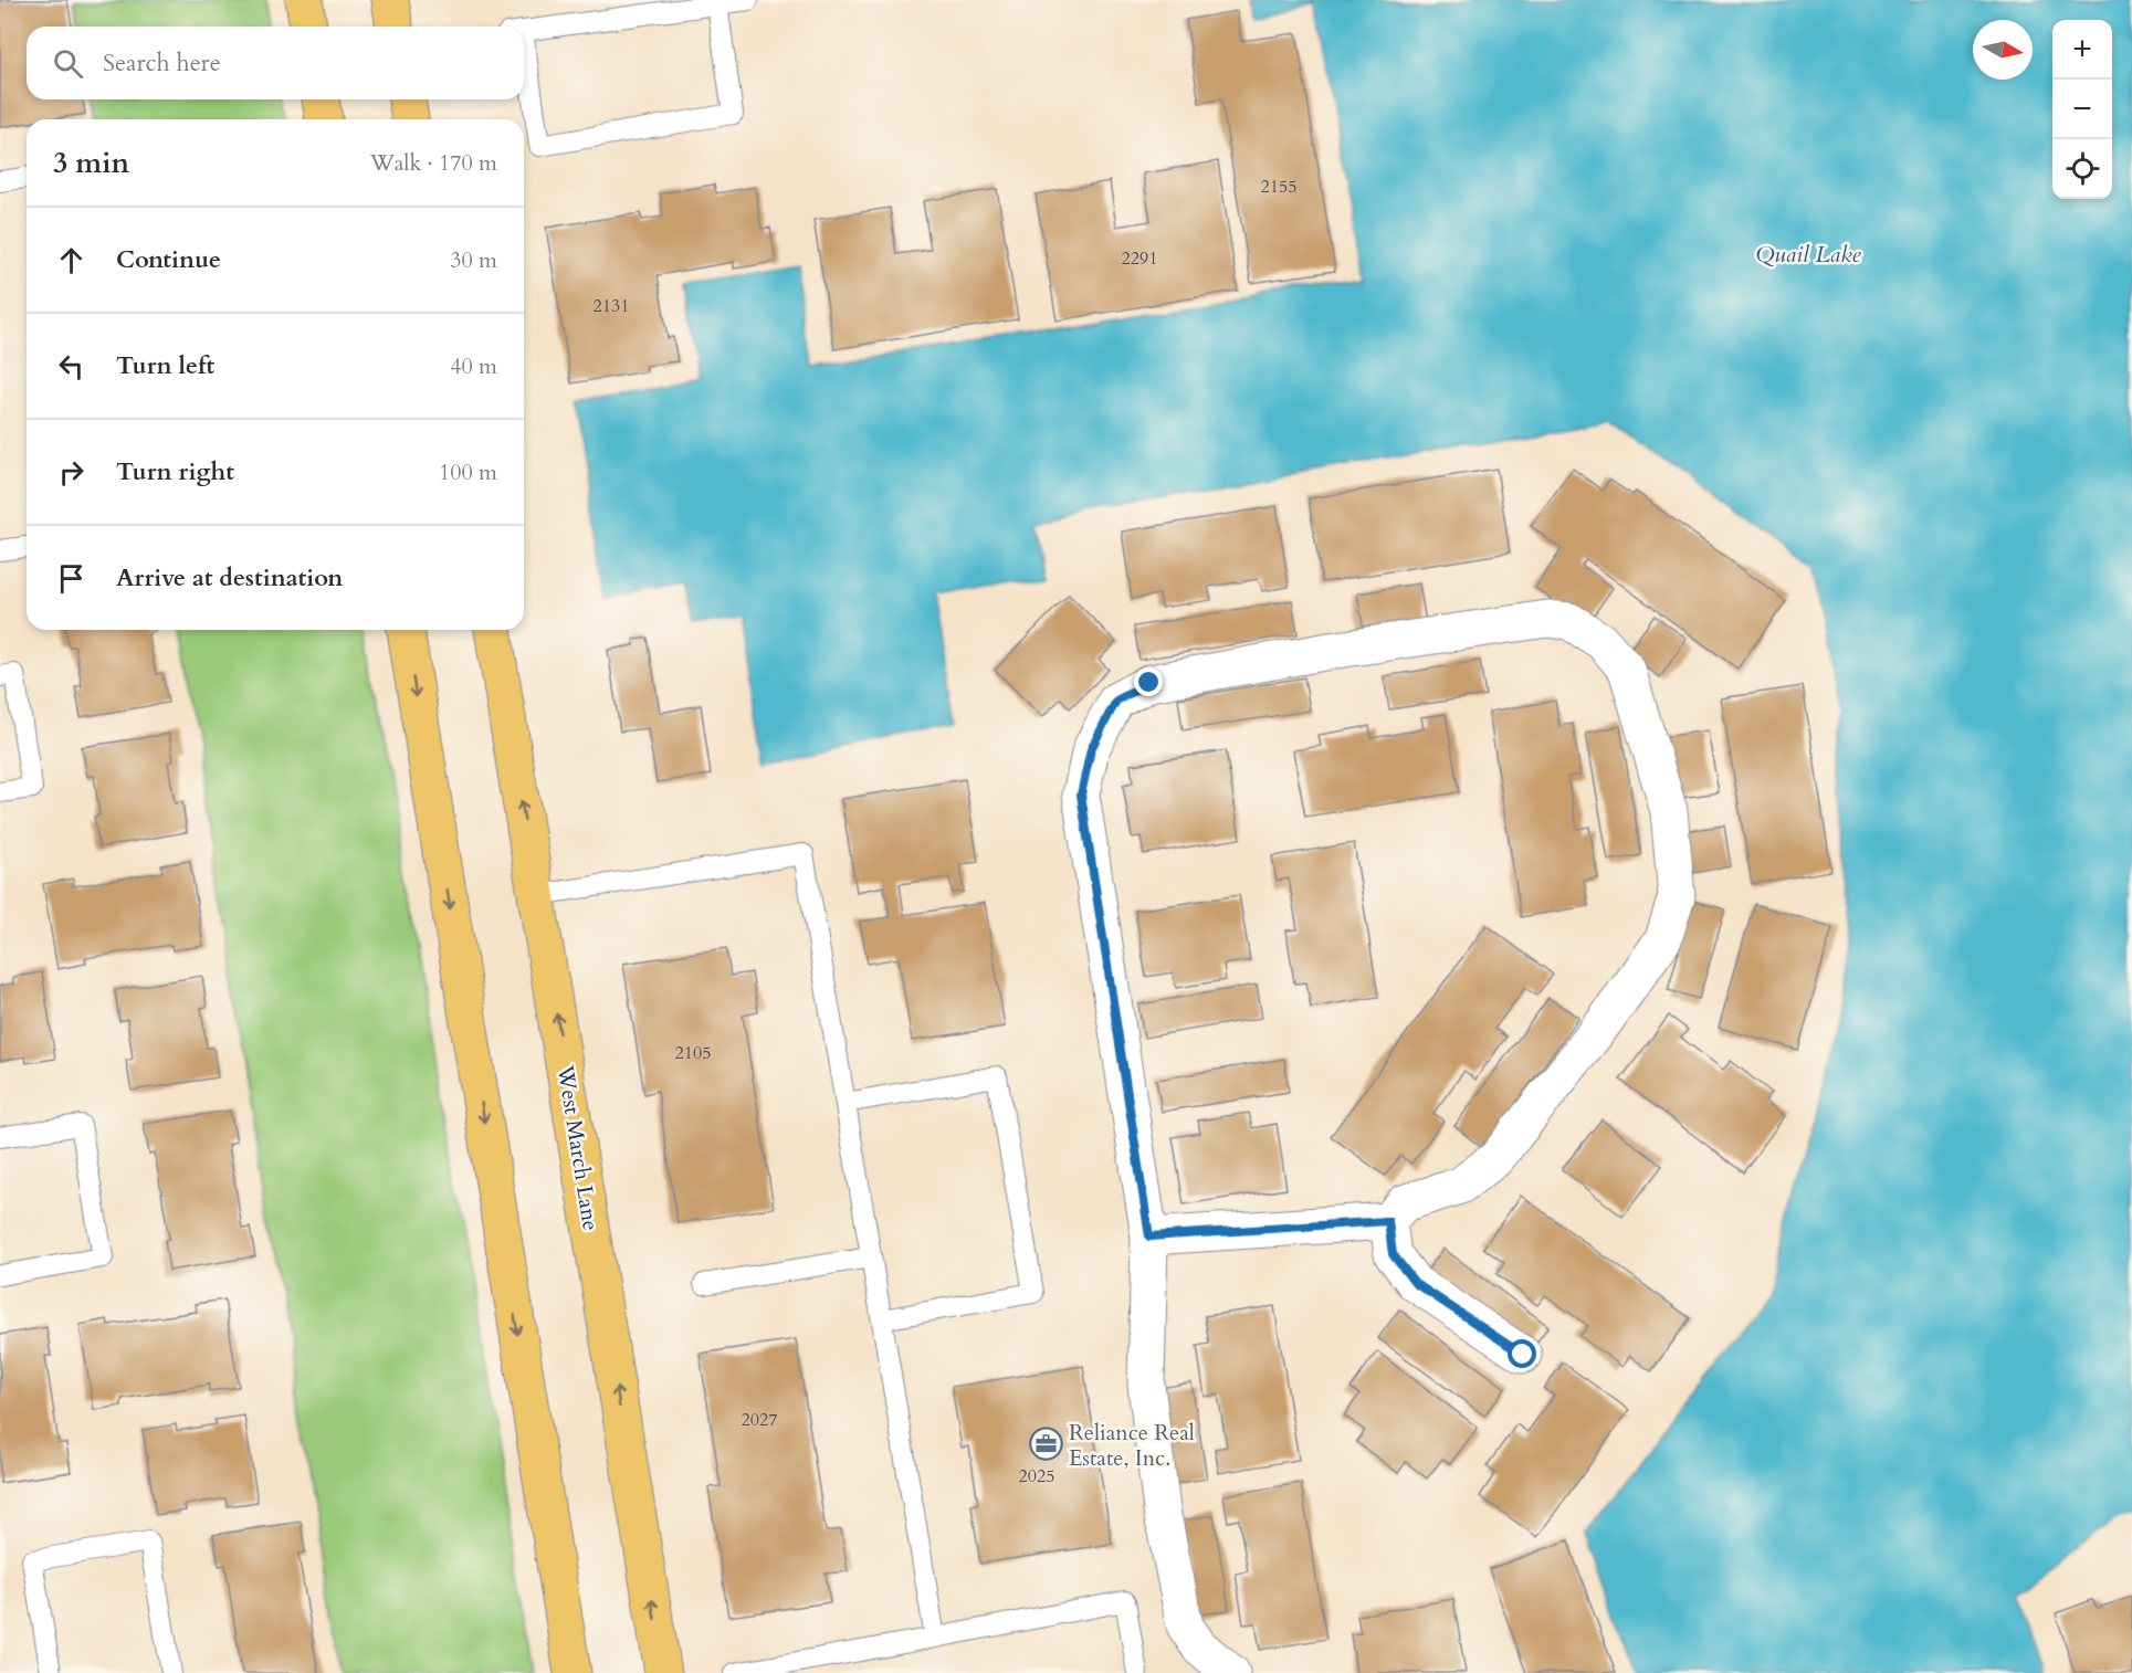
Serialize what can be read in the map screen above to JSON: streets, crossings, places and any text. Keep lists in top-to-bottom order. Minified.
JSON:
{"streets":{"main road":["West March Lane"]},"water":["Quail Lake"],"places":{"office":["Reliance Real Estate, Inc."]},"house_numbers":["2155","2291","2131","2105","2027","2025"],"north":"right","page":{"map_buttons":["+","−"],"search":"Search here","heading":["3 min","Walk · 170 m"],"list":[["Continue","30 m"],["Turn left","40 m"],["Turn right","100 m"],"Arrive at destination"]}}
